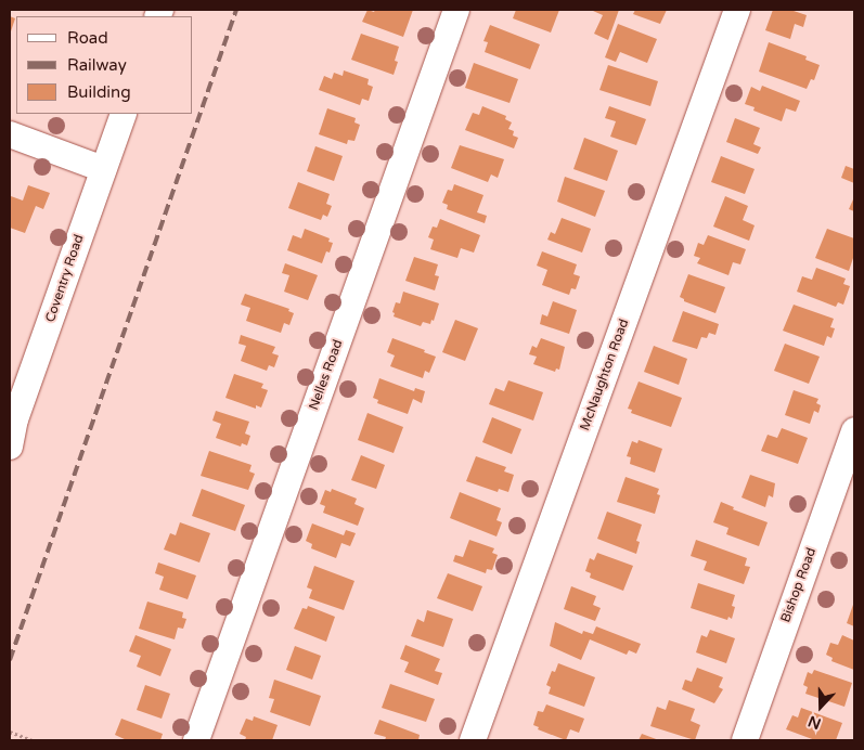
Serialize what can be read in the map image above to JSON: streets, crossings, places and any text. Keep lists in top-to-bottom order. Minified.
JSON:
{"streets":{"street":["Coventry Road","Nelles Road","McNaughton Road","Bishop Road"]},"legend":["Road","Railway","Building"],"north":"bottom"}
